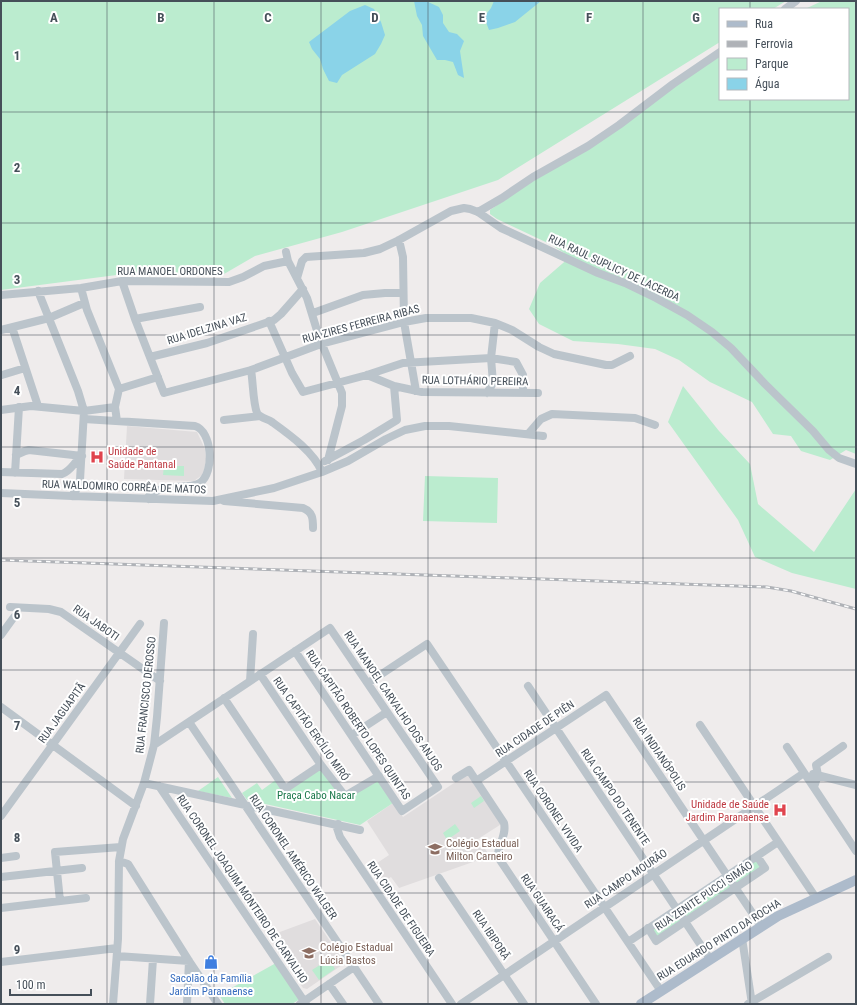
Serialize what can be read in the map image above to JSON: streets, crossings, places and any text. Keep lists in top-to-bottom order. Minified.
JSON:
{"streets":{"main road":["RUA EDUARDO PINTO DA ROCHA"],"street":["RUA RAUL SUPLICY DE LACERDA","RUA MANOEL ORDONES","RUA ZIRES FERREIRA RIBAS","RUA IDELZINA VAZ","RUA LOTHÁRIO PEREIRA","RUA WALDOMIRO CORRÊA DE MATOS","RUA JABOTI","RUA FRANCISCO DEROSSO","RUA MANOEL CARVALHO DOS ANJOS","RUA JAGUAPITÃ","RUA CAPITÃO ROBERTO LOPES QUINTAS","RUA CAPITÃO ERCÍLIO MIRÓ","RUA CIDADE DE PIÊN","RUA INDIANÓPOLIS","RUA CAMPO DO TENENTE","RUA CORONEL VIVIDA","RUA CORONEL AMÉRICO WALGER","RUA CAMPO MOURÃO","RUA CORONEL JOAQUIM MONTEIRO DE CARVALHO","RUA ZENITE PUCCI SIMÃO","RUA GUAIRACÁ","RUA CIDADE DE FIGUEIRA","RUA IBIPORÃ"]},"crossings":[["RUA JABOTI","RUA FRANCISCO DEROSSO"],["RUA JABOTI","RUA JAGUAPITÃ"],["RUA MANOEL CARVALHO DOS ANJOS","RUA CAPITÃO ROBERTO LOPES QUINTAS"],["RUA MANOEL CARVALHO DOS ANJOS","RUA CORONEL VIVIDA"],["RUA CAPITÃO ROBERTO LOPES QUINTAS","RUA CAPITÃO ERCÍLIO MIRÓ"],["RUA CIDADE DE PIÊN","RUA INDIANÓPOLIS"],["RUA CIDADE DE PIÊN","RUA CAMPO DO TENENTE"],["RUA CIDADE DE PIÊN","RUA CORONEL VIVIDA"],["RUA CIDADE DE PIÊN","RUA GUAIRACÁ"],["RUA INDIANÓPOLIS","RUA CAMPO MOURÃO"],["RUA INDIANÓPOLIS","RUA ZENITE PUCCI SIMÃO"],["RUA INDIANÓPOLIS","RUA EDUARDO PINTO DA ROCHA"],["RUA CAMPO DO TENENTE","RUA CAMPO MOURÃO"],["RUA CAMPO DO TENENTE","RUA ZENITE PUCCI SIMÃO"],["RUA CAMPO DO TENENTE","RUA EDUARDO PINTO DA ROCHA"],["RUA CORONEL VIVIDA","RUA CAMPO MOURÃO"],["RUA CORONEL VIVIDA","RUA ZENITE PUCCI SIMÃO"],["RUA CORONEL VIVIDA","RUA EDUARDO PINTO DA ROCHA"],["RUA CAMPO MOURÃO","RUA GUAIRACÁ"],["RUA CAMPO MOURÃO","RUA IBIPORÃ"]],"parks":["Praça Cabo Nacar"],"places":{"hospital":["Unidade de Saúde Pantanal","Unidade de Saúde Jardim Paranaense"],"school or university":["Colégio Estadual Milton Carneiro","Colégio Estadual Lúcia Bastos"],"shop":["Sacolão da Família Jardim Paranaense"]},"legend":["Rua","Ferrovia","Parque","Água"],"scale_bar":"100 m","grid":{"columns":["A","B","C","D","E","F","G"],"rows":["1","2","3","4","5","6","7","8","9"]}}
